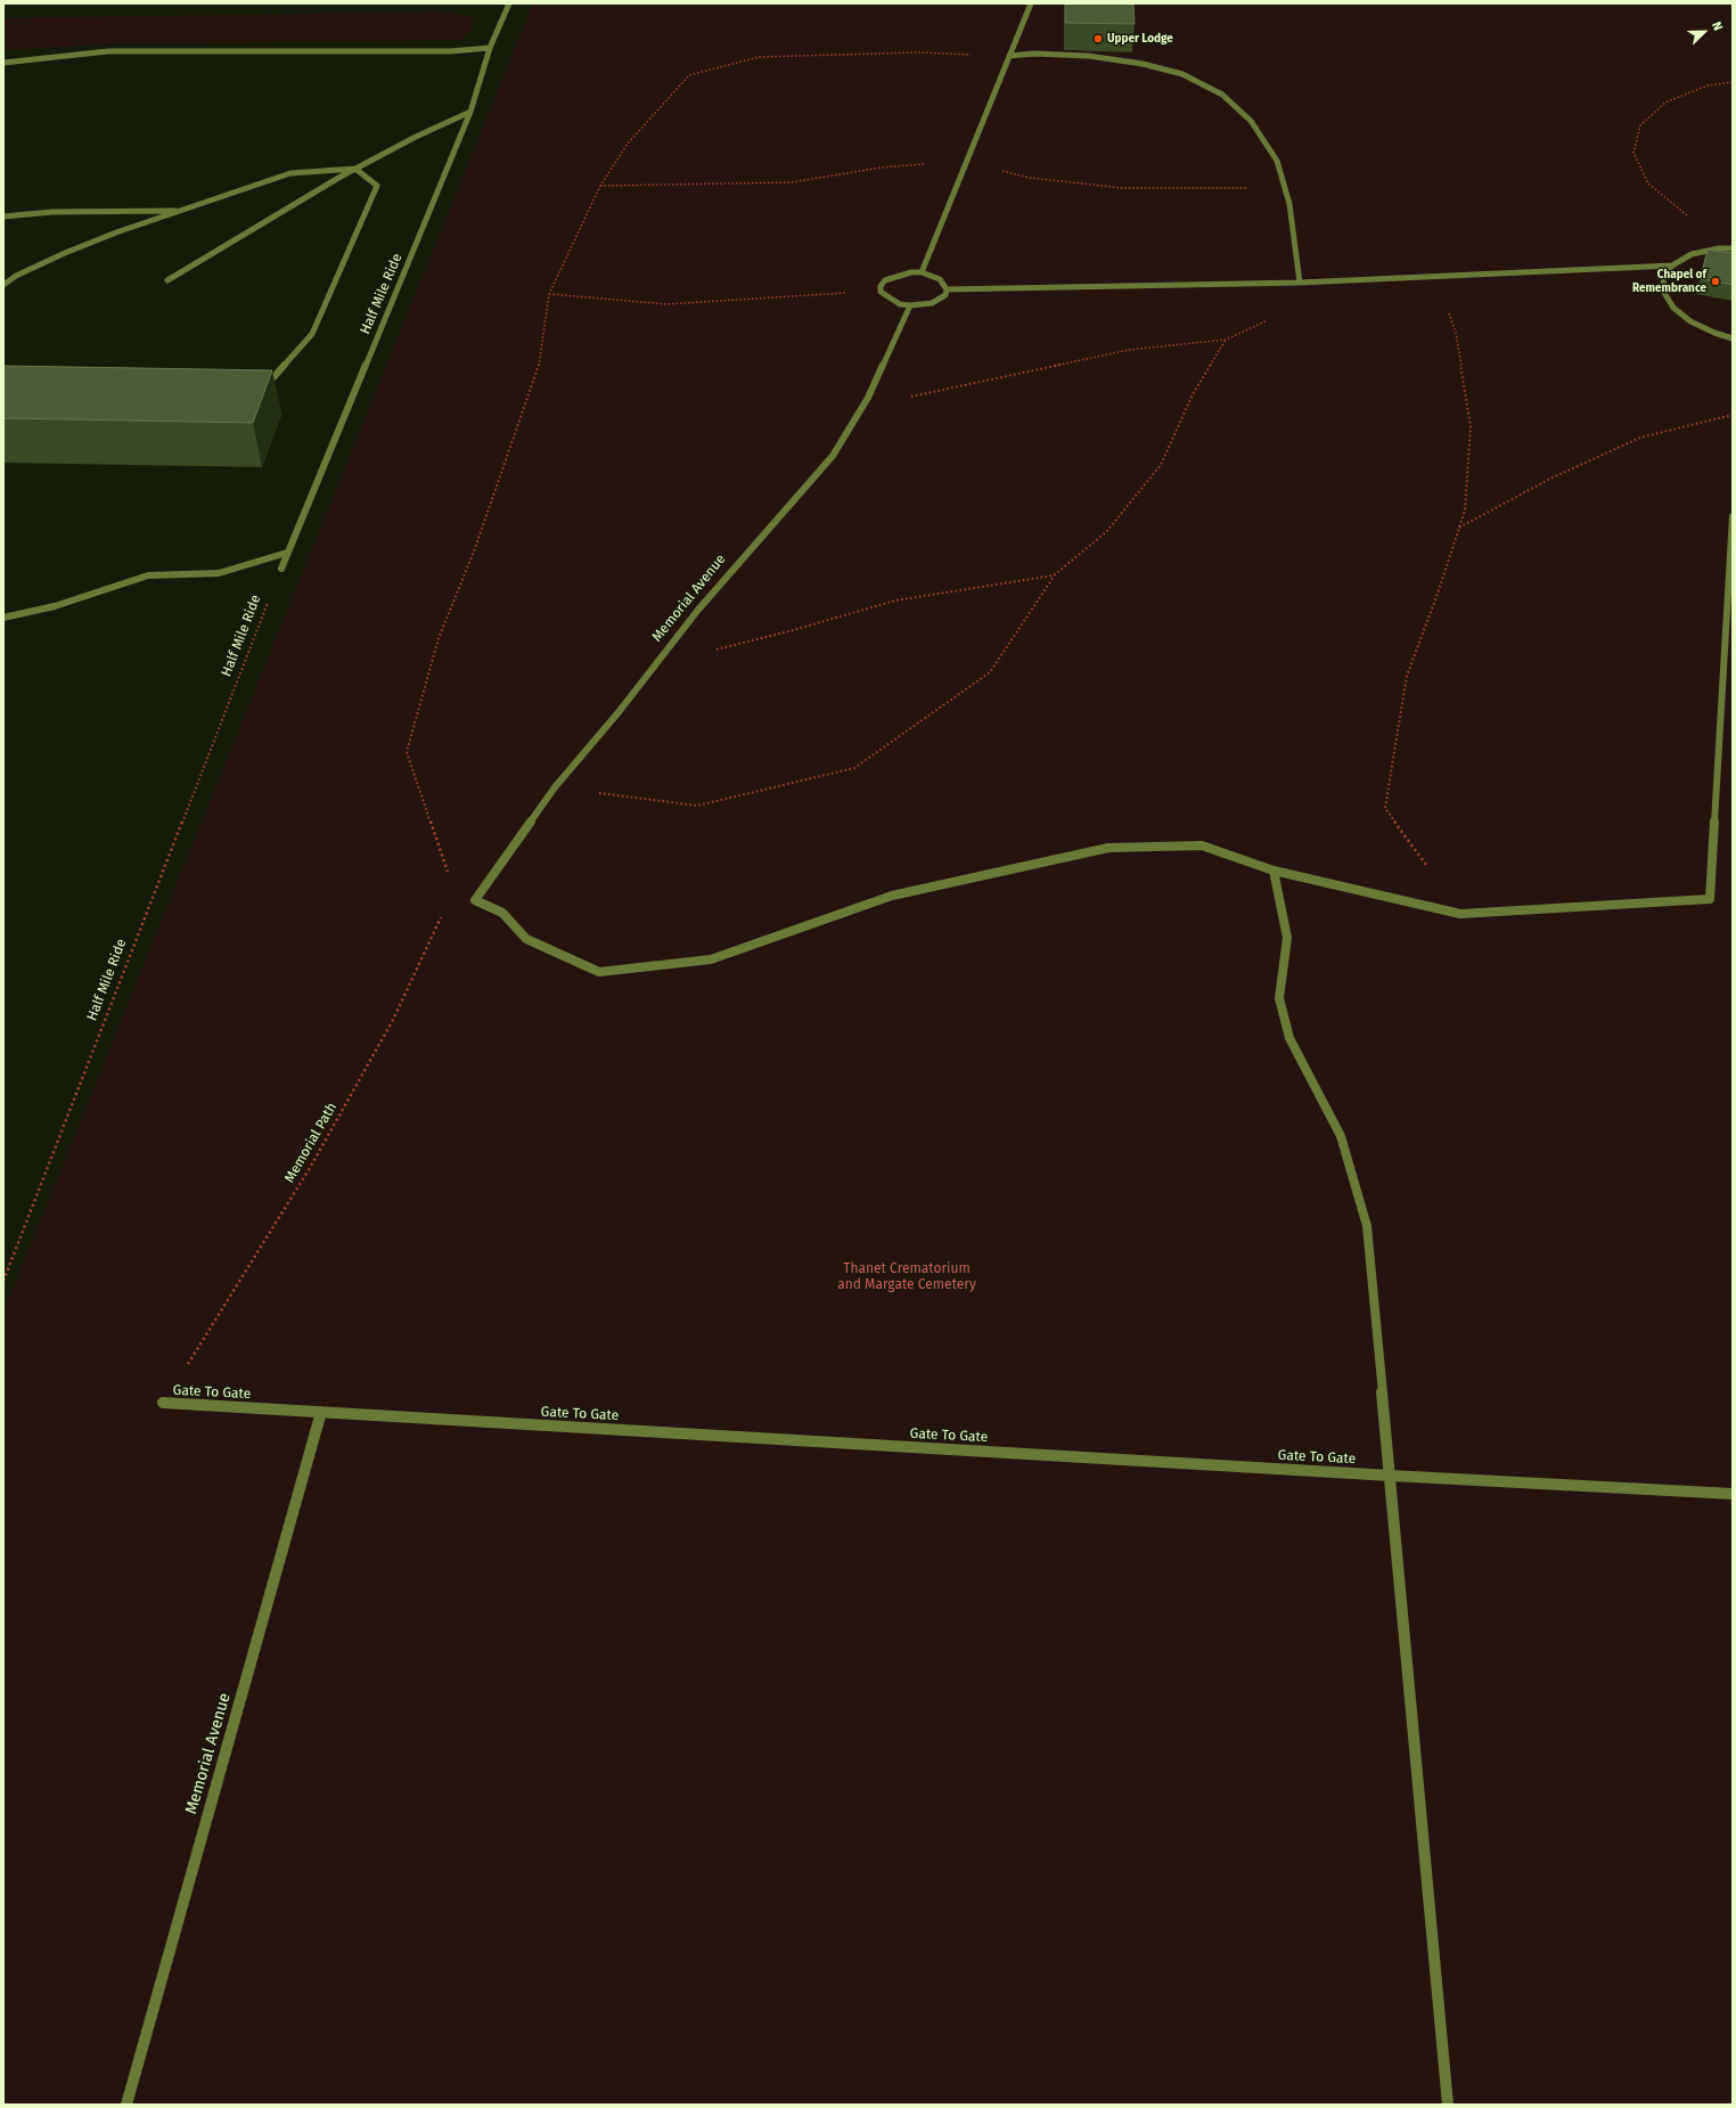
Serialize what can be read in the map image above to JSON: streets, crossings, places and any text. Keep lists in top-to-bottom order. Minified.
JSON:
{"streets":{"lane":["Half Mile Ride","Memorial Avenue","Gate To Gate"],"path":["Memorial Path"]},"crossings":[["Memorial Avenue","Memorial Path"],["Memorial Avenue","Gate To Gate"],["Memorial Path","Gate To Gate"]],"parks":["Thanet Crematorium and Margate Cemetery"],"places":["Upper Lodge","Chapel of Remembrance"],"north":"top right"}
